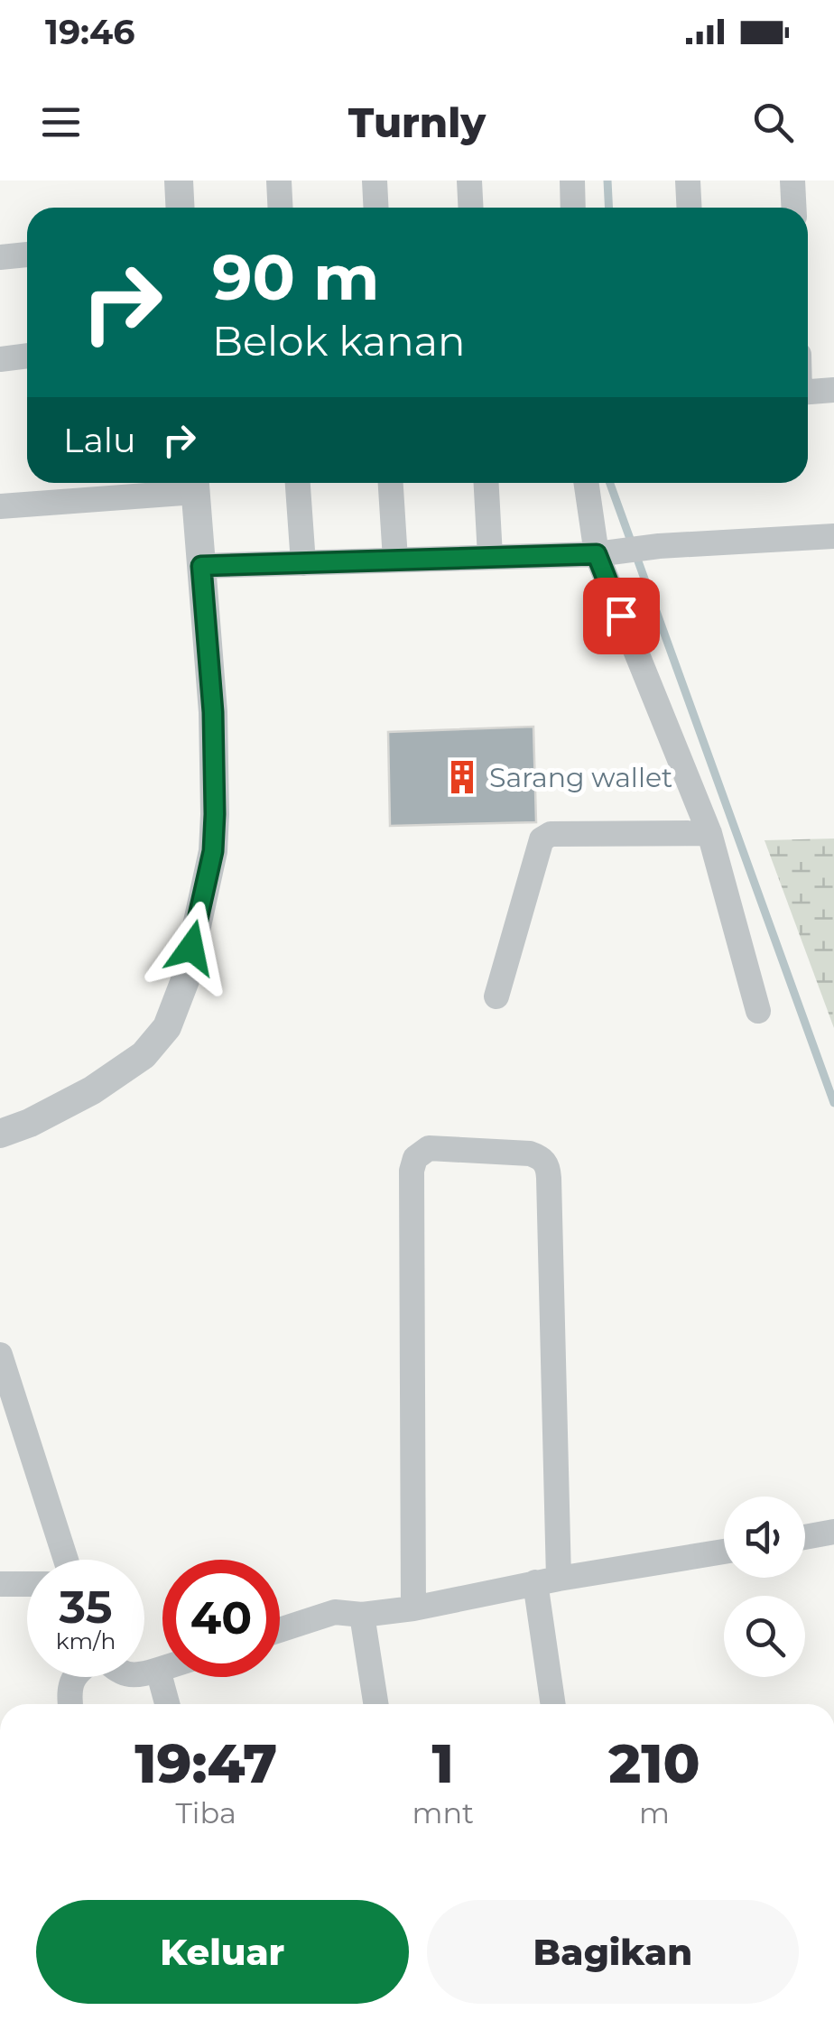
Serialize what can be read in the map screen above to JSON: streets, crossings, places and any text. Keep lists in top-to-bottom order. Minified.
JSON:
{"places":{"building":["Sarang wallet"]},"page":{"status":"19:46","header":"Turnly","turn":["90 m","Belok kanan"],"then":"Lalu","speed":"35 km/h","limit":"40","eta":["19:47","Tiba","1","mnt","210","m"],"buttons":["Keluar","Bagikan"]}}
